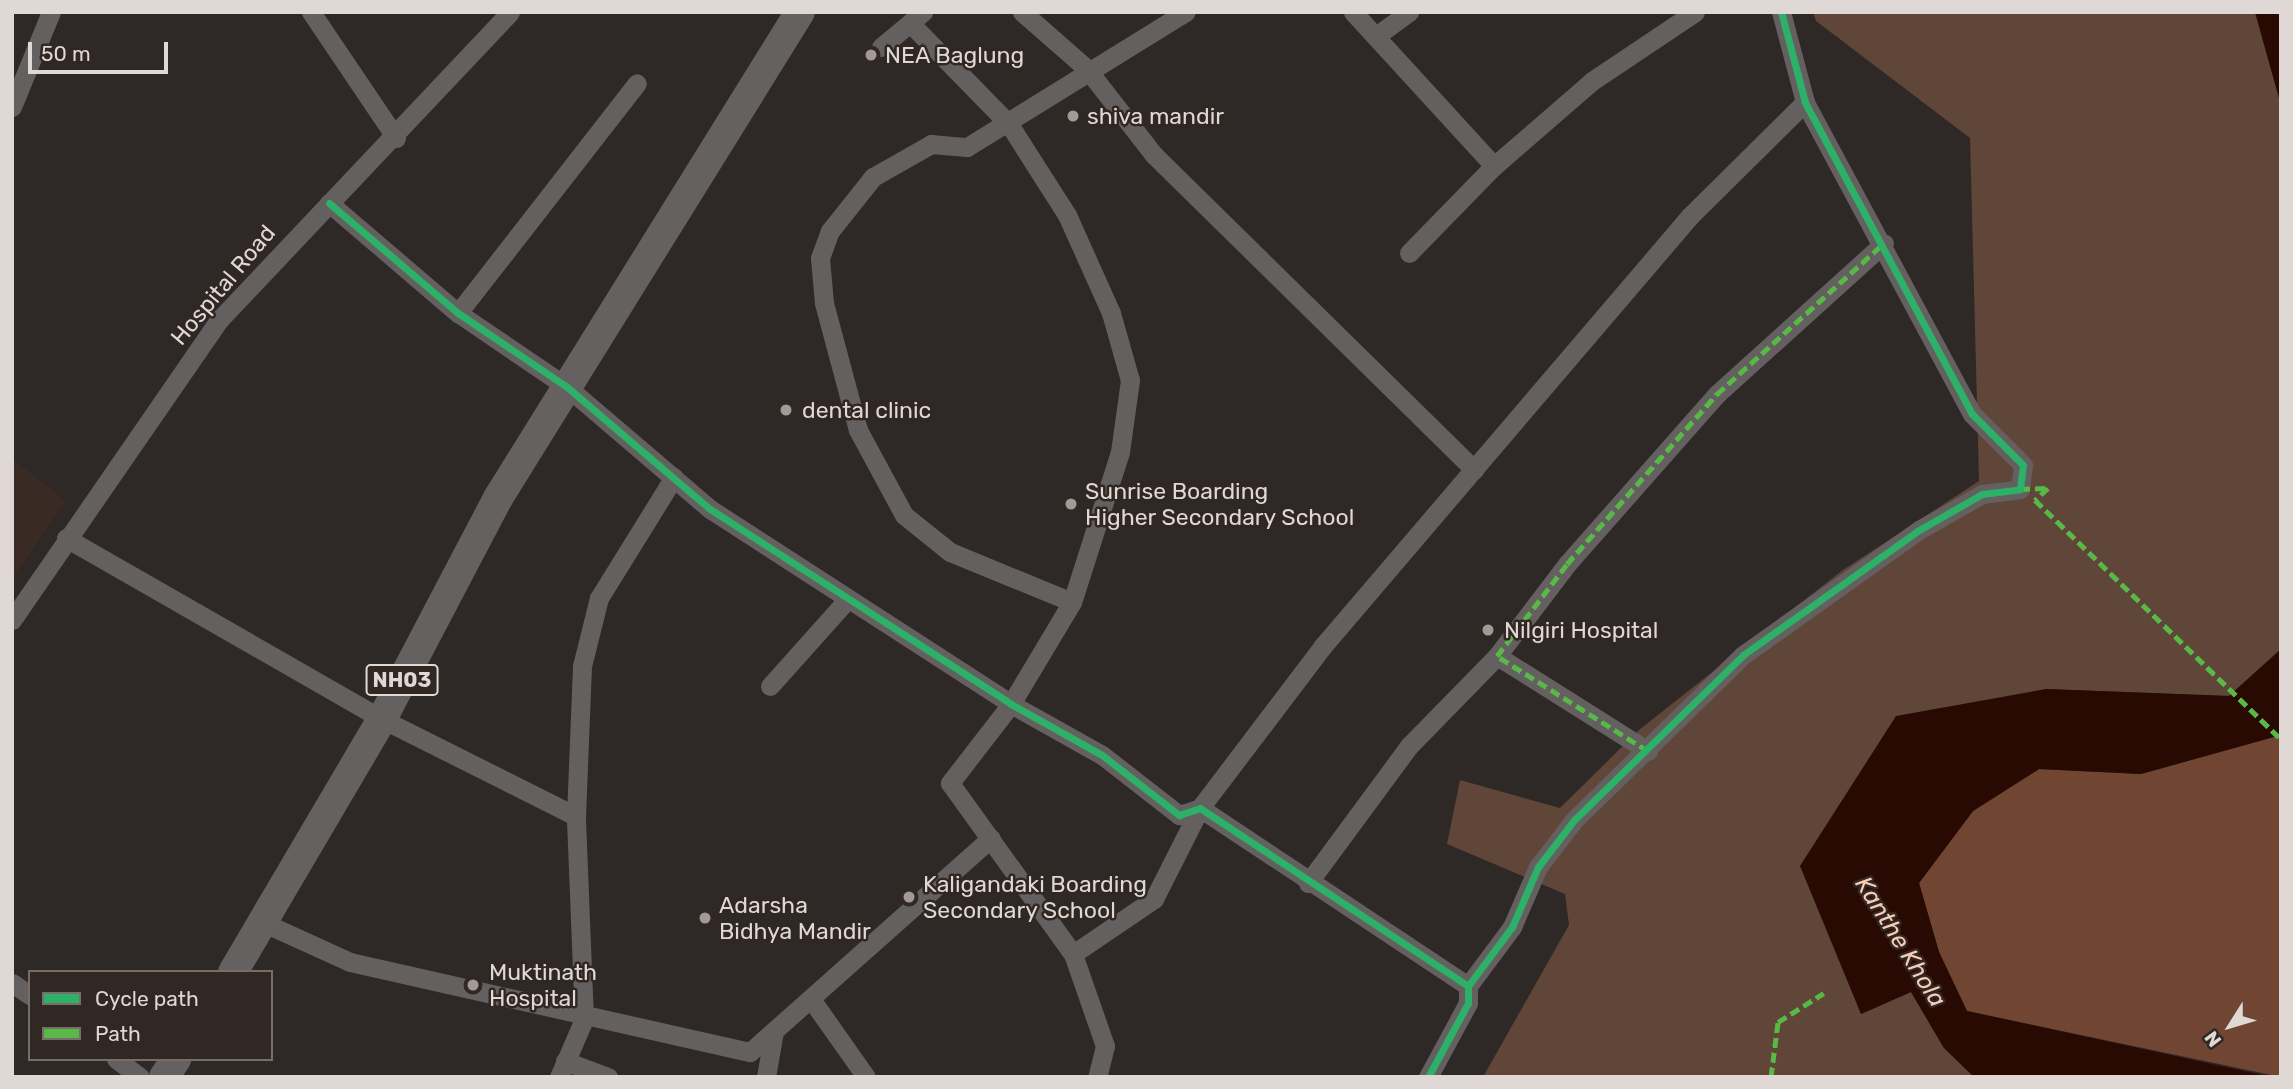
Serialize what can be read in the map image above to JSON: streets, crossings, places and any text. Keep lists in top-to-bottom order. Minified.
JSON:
{"streets":{"main road":["NH03"],"street":["Hospital Road"]},"water":["Kanthe Khola"],"places":["NEA Baglung","shiva mandir","dental clinic","Sunrise Boarding Higher Secondary School","Nilgiri Hospital","Kaligandaki Boarding Secondary School","Adarsha Bidhya Mandir","Muktinath Hospital"],"legend":["Cycle path","Path"],"scale_bar":"50 m","north":"bottom left"}
